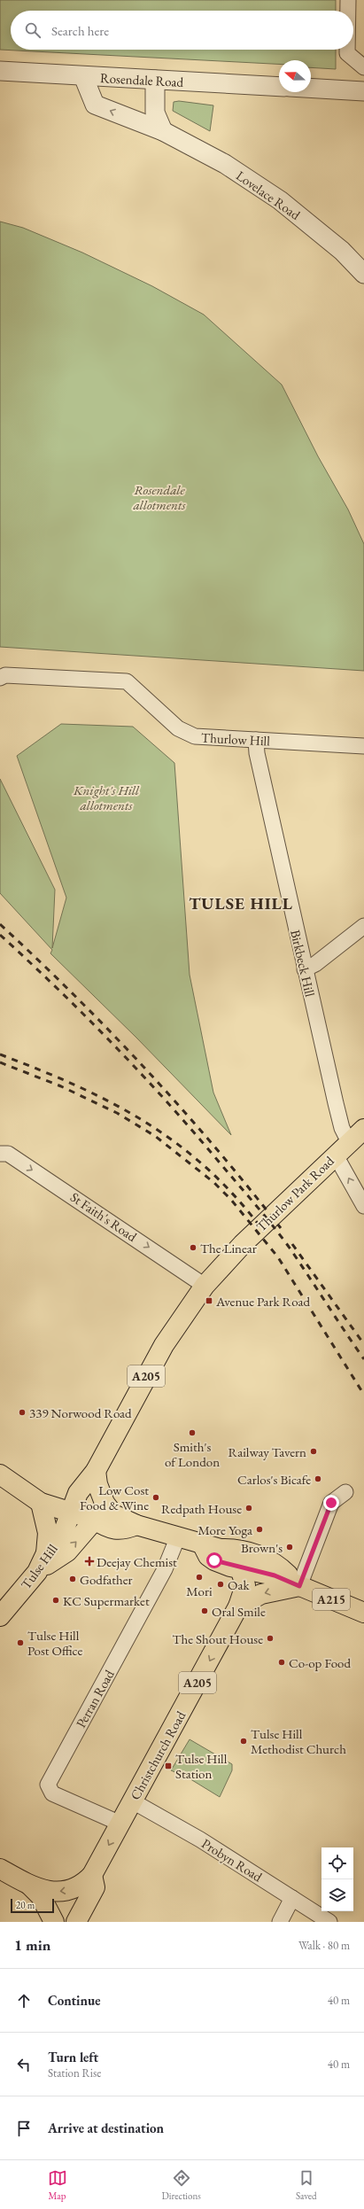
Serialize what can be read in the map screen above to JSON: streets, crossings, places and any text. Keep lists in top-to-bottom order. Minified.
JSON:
{"streets":{"main road":["Thurlow Park Road","A205","Tulse Hill","A215","Christchurch Road"],"street":["Rosendale Road","Lovelace Road","Thurlow Hill","Birkbeck Hill","St Faith's Road","Perran Road","Probyn Road"]},"crossings":[["Rosendale Road","Lovelace Road"],["Thurlow Hill","Birkbeck Hill"],["Birkbeck Hill","Thurlow Park Road"],["Thurlow Park Road","St Faith's Road"],["Thurlow Park Road","Tulse Hill"],["A205","Tulse Hill"],["A205","A215"],["A205","Perran Road"],["A205","Christchurch Road"],["A215","Christchurch Road"],["Perran Road","Christchurch Road"],["Christchurch Road","Probyn Road"]],"one_way":["St Faith's Road","Christchurch Road"],"districts":["TULSE HILL"],"parks":["Rosendale allotments","Knight's Hill allotments"],"places":{"other":["The Linear","339 Norwood Road","Smith's of London","Railway Tavern","Carlos's Bicafe","Low Cost Food & Wine","Redpath House","More Yoga","Brown's","Mori","Godfather","Oak","KC Supermarket","Oral Smile","The Shout House","Tulse Hill Post Office","Co-op Food","Tulse Hill Methodist Church"],"transit":["Avenue Park Road","Tulse Hill Station"],"health":["Deejay Chemist"]},"scale_bar":"20 m","north":"left","page":{"search":"Search here","scale":"20 m","heading":["1 min","Walk · 80 m"],"list":[["Continue","40 m"],["Turn left","Station Rise","40 m"],"Arrive at destination"],"nav":["Map","Directions","Saved"]}}
